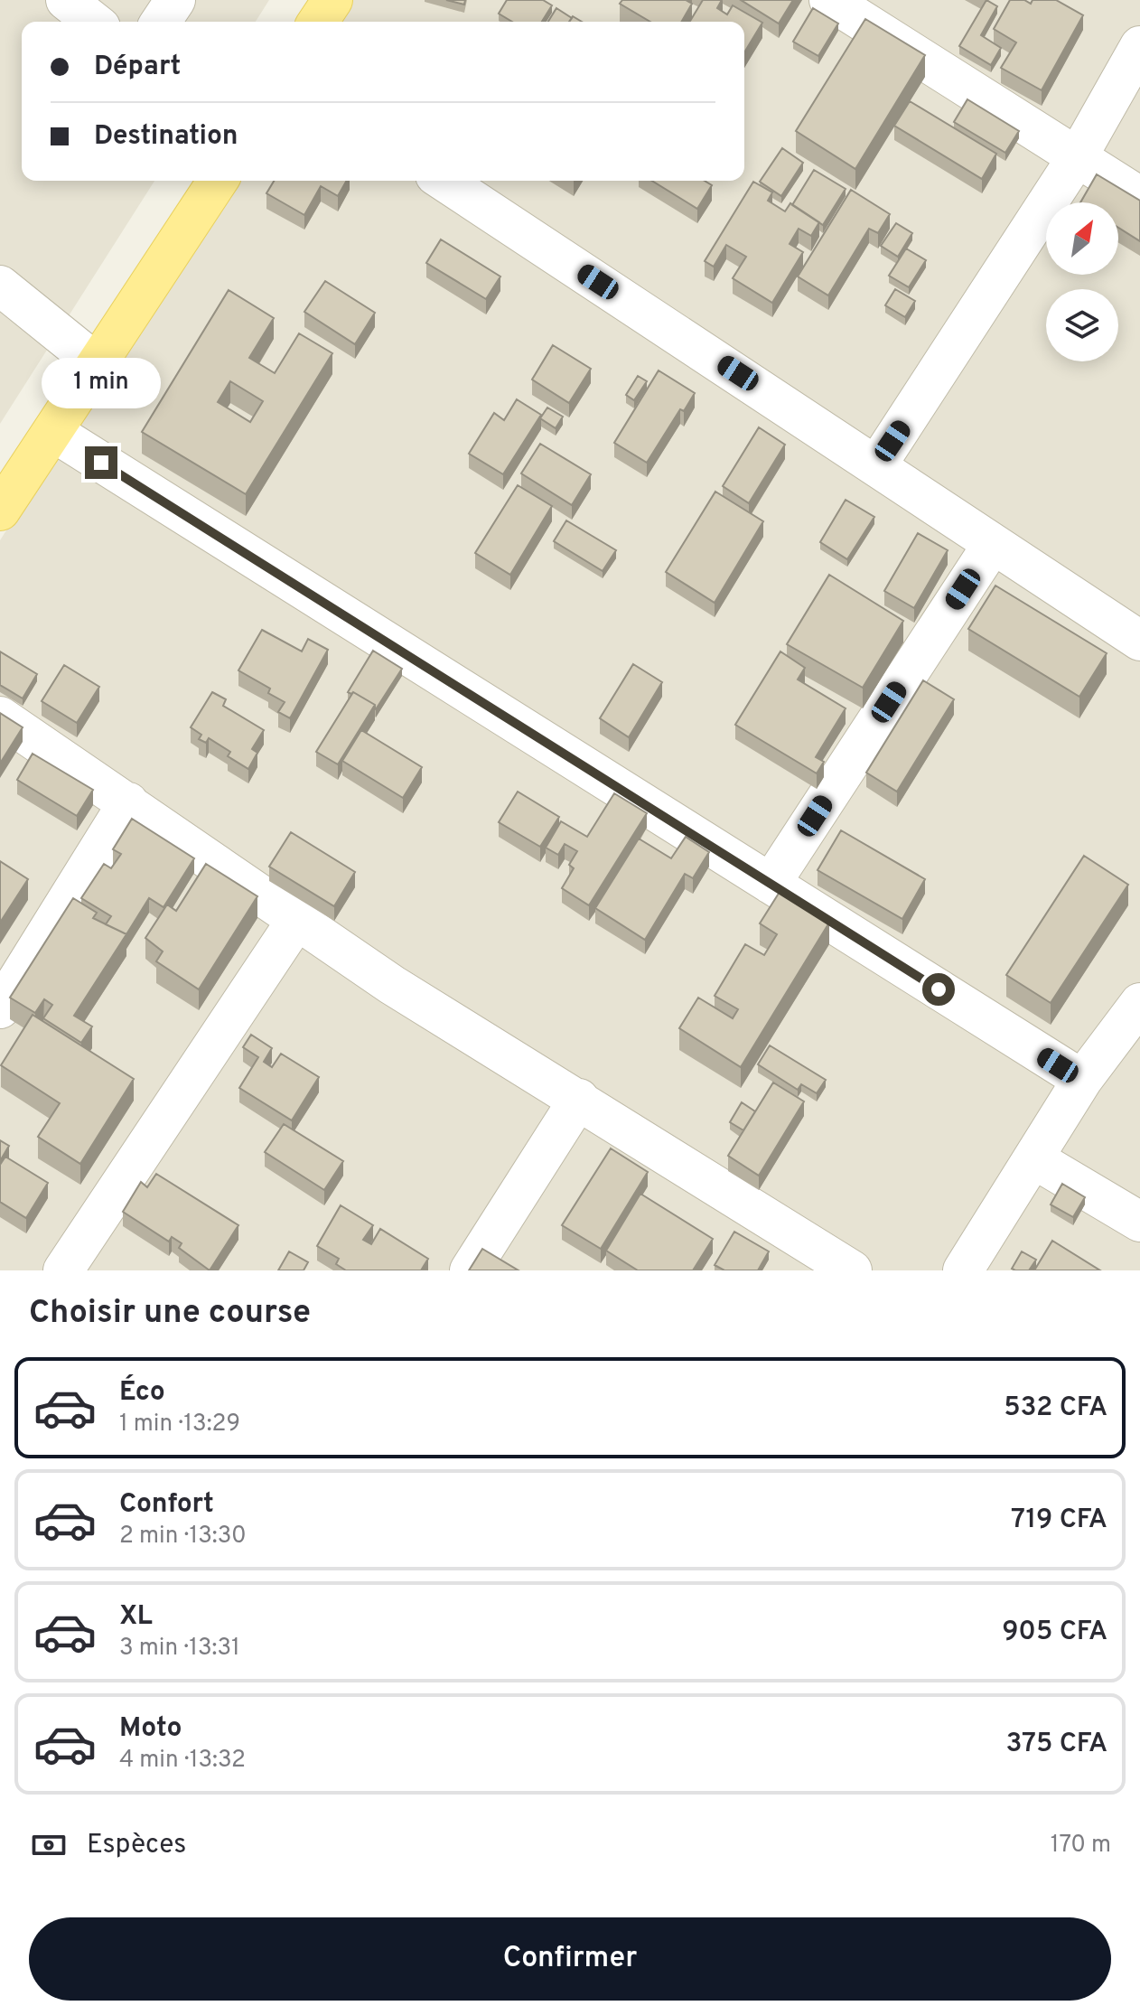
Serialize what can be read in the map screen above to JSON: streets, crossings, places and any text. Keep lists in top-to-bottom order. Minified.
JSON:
{"north":"top right","page":{"banner":["Départ","Destination"],"bubble":"1 min","heading":"Choisir une course","list":[{"name":"Éco","note":"1 min · 13:29","value":"532 CFA"},{"name":"Confort","note":"2 min · 13:30","value":"719 CFA"},{"name":"XL","note":"3 min · 13:31","value":"905 CFA"},{"name":"Moto","note":"4 min · 13:32","value":"375 CFA"}],"pay":["Espèces","170 m"],"buttons":"Confirmer"}}
